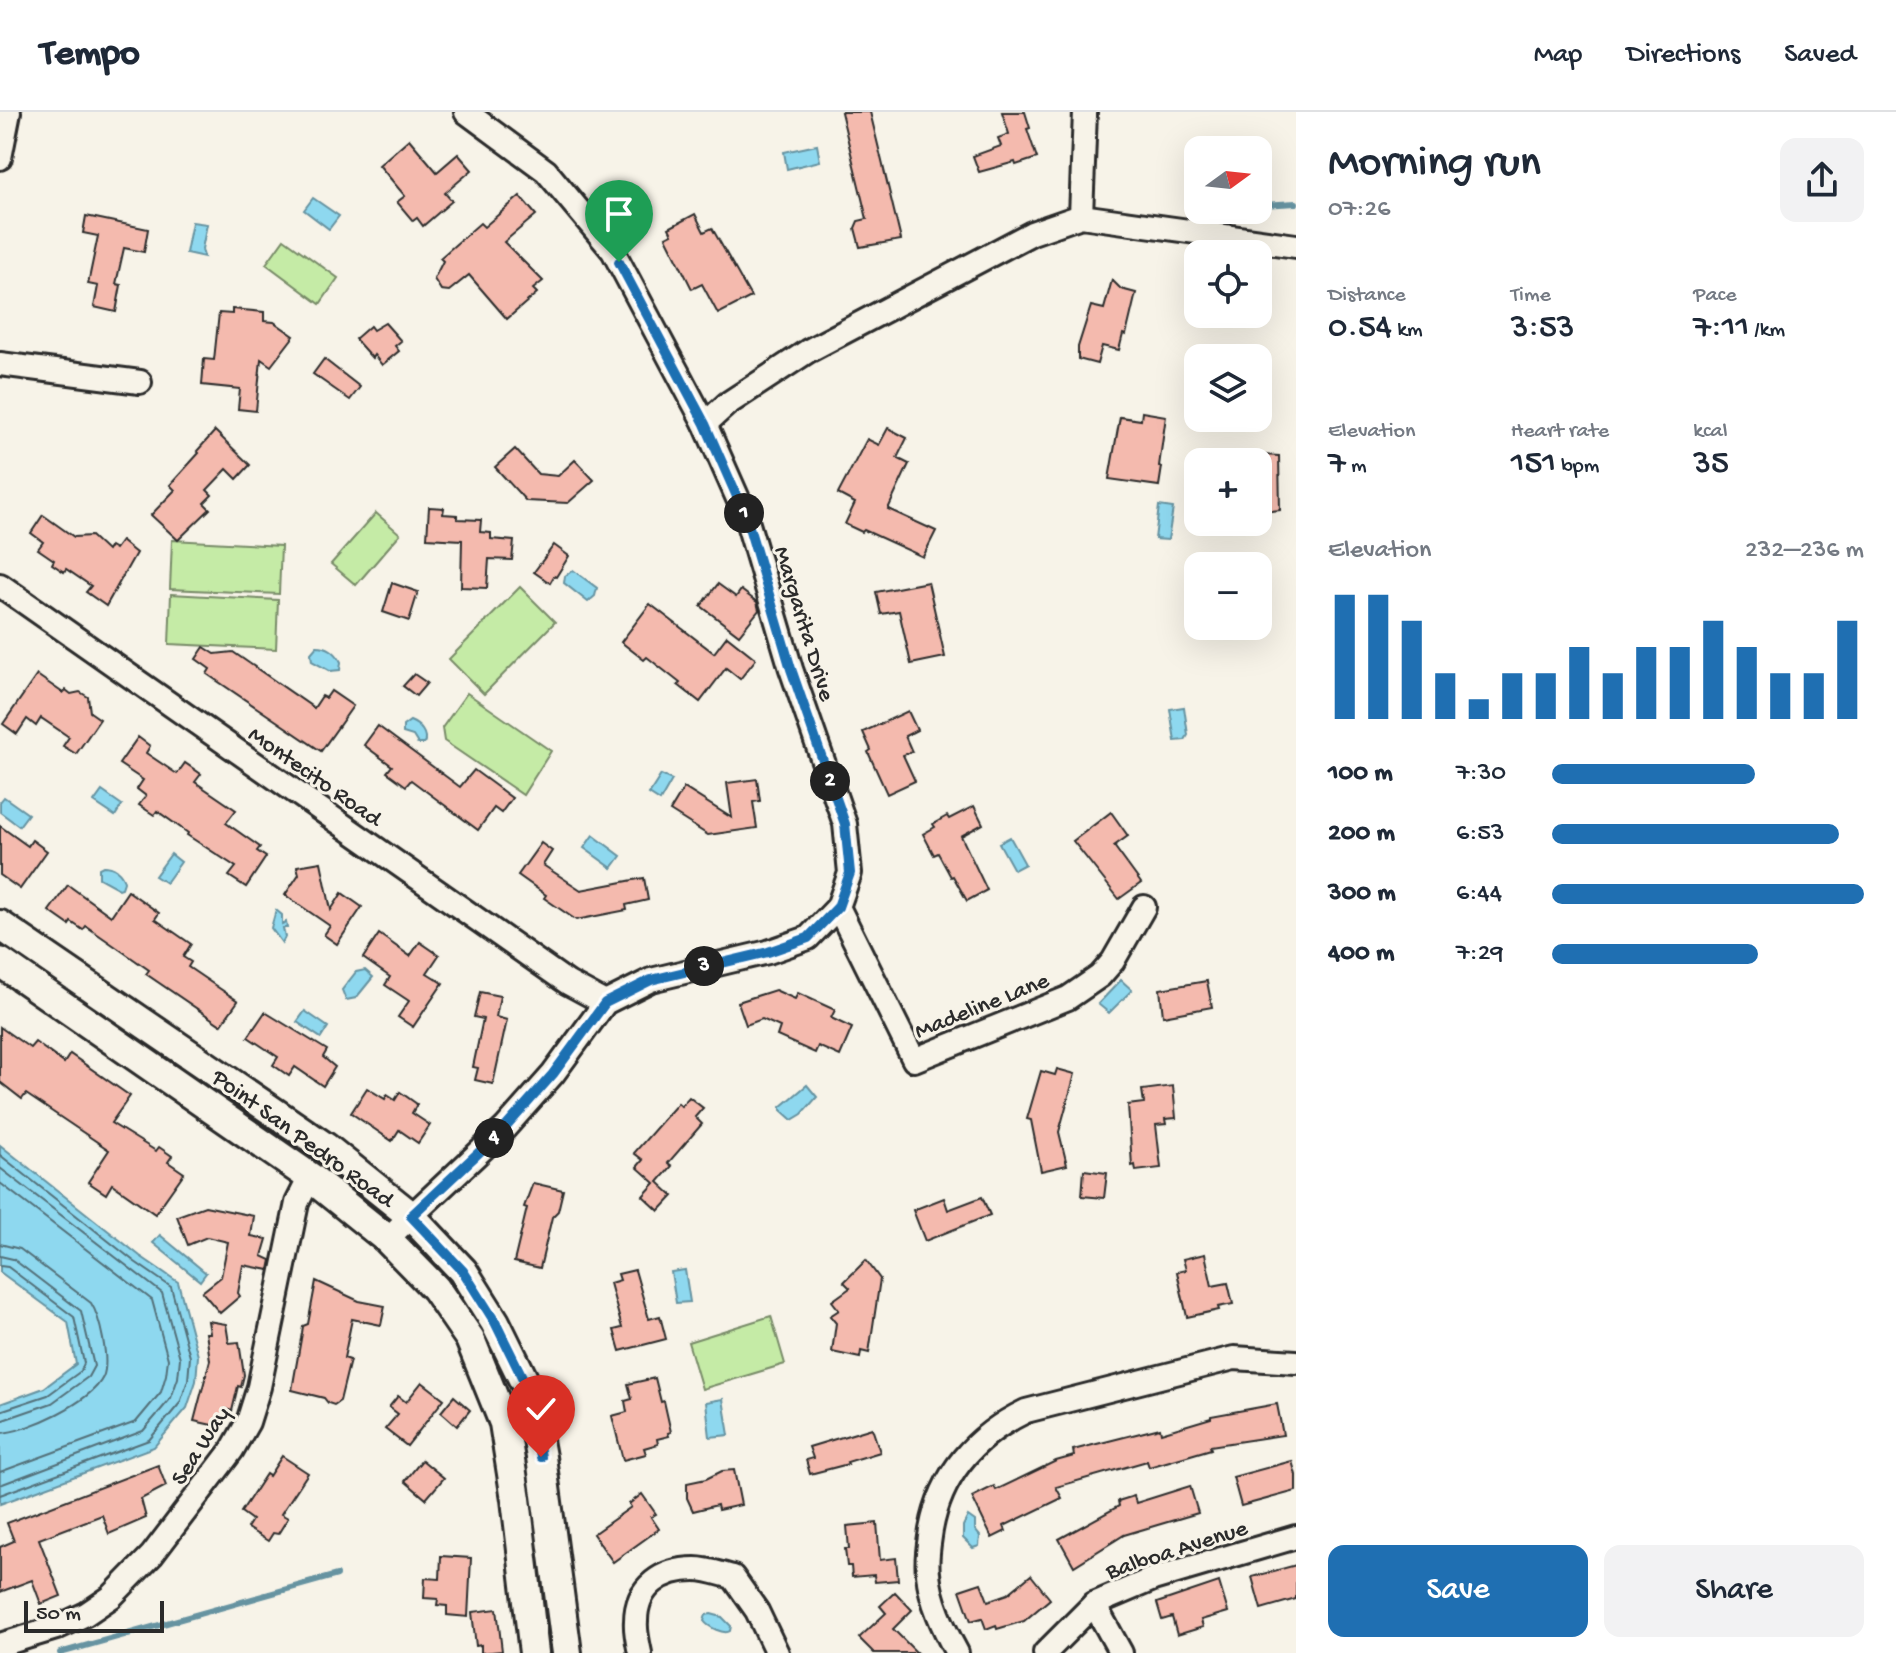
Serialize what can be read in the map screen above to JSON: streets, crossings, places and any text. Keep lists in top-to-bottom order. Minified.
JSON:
{"streets":{"main road":["Point San Pedro Road"],"street":["Margarita Drive","Montecito Road","Madeline Lane","Sea Way","Balboa Avenue"]},"crossings":[["Margarita Drive","Montecito Road"],["Margarita Drive","Madeline Lane"],["Margarita Drive","Point San Pedro Road"],["Point San Pedro Road","Sea Way"]],"scale_bar":"50 m","north":"right","page":{"header":"Tempo","nav":["Map","Directions","Saved"],"heading":["Morning run","07:26"],"map_buttons":["+","−"],"stats":[["Distance","0.54 km"],["Time","3:53"],["Pace","7:11 /km"],["Elevation","7 m"],["Heart rate","151 bpm"],["kcal","35"]],"pins":["1","2","3","4"],"chart":["Elevation","232–236 m"],"list":[{"name":"100 m","note":"7:30"},{"name":"200 m","note":"6:53"},{"name":"300 m","note":"6:44"},{"name":"400 m","note":"7:29"}],"buttons":["Save","Share"],"scale":"50 m"}}
